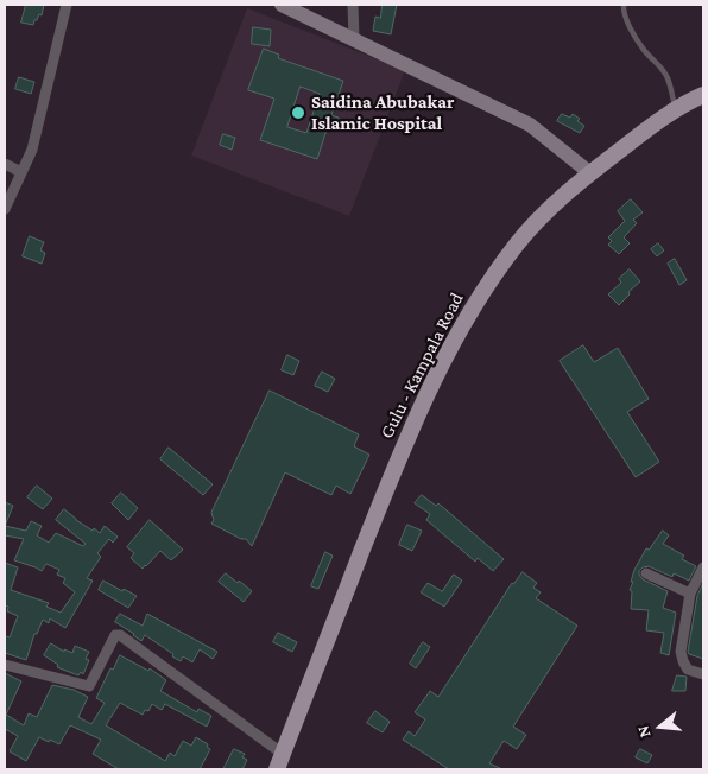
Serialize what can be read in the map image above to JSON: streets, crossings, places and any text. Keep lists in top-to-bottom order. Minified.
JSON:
{"streets":{"main road":["Gulu - Kampala Road"]},"places":["Saidina Abubakar Islamic Hospital"],"north":"left"}
